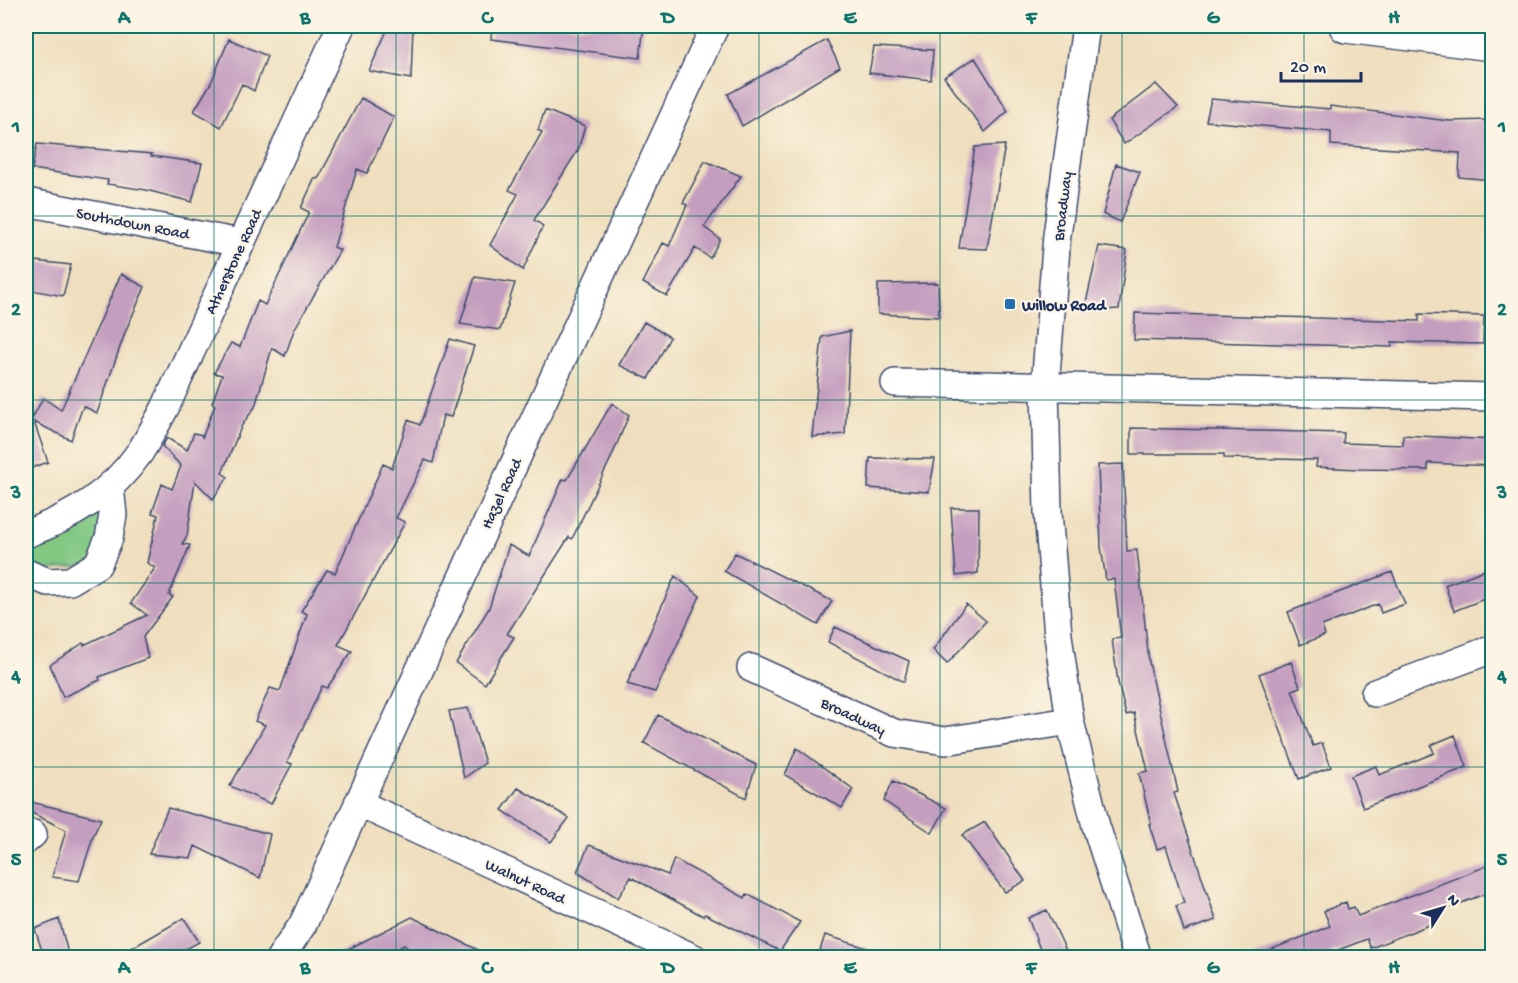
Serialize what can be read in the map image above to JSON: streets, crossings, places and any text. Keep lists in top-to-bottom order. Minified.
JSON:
{"streets":{"street":["Broadway","Southdown Road","Atherstone Road","Hazel Road","Walnut Road"]},"crossings":[["Southdown Road","Atherstone Road"],["Hazel Road","Walnut Road"]],"places":{"transit":["Willow Road"]},"scale_bar":"20 m","north":"top right","grid":{"columns":["A","B","C","D","E","F","G","H"],"rows":["1","2","3","4","5"]}}
